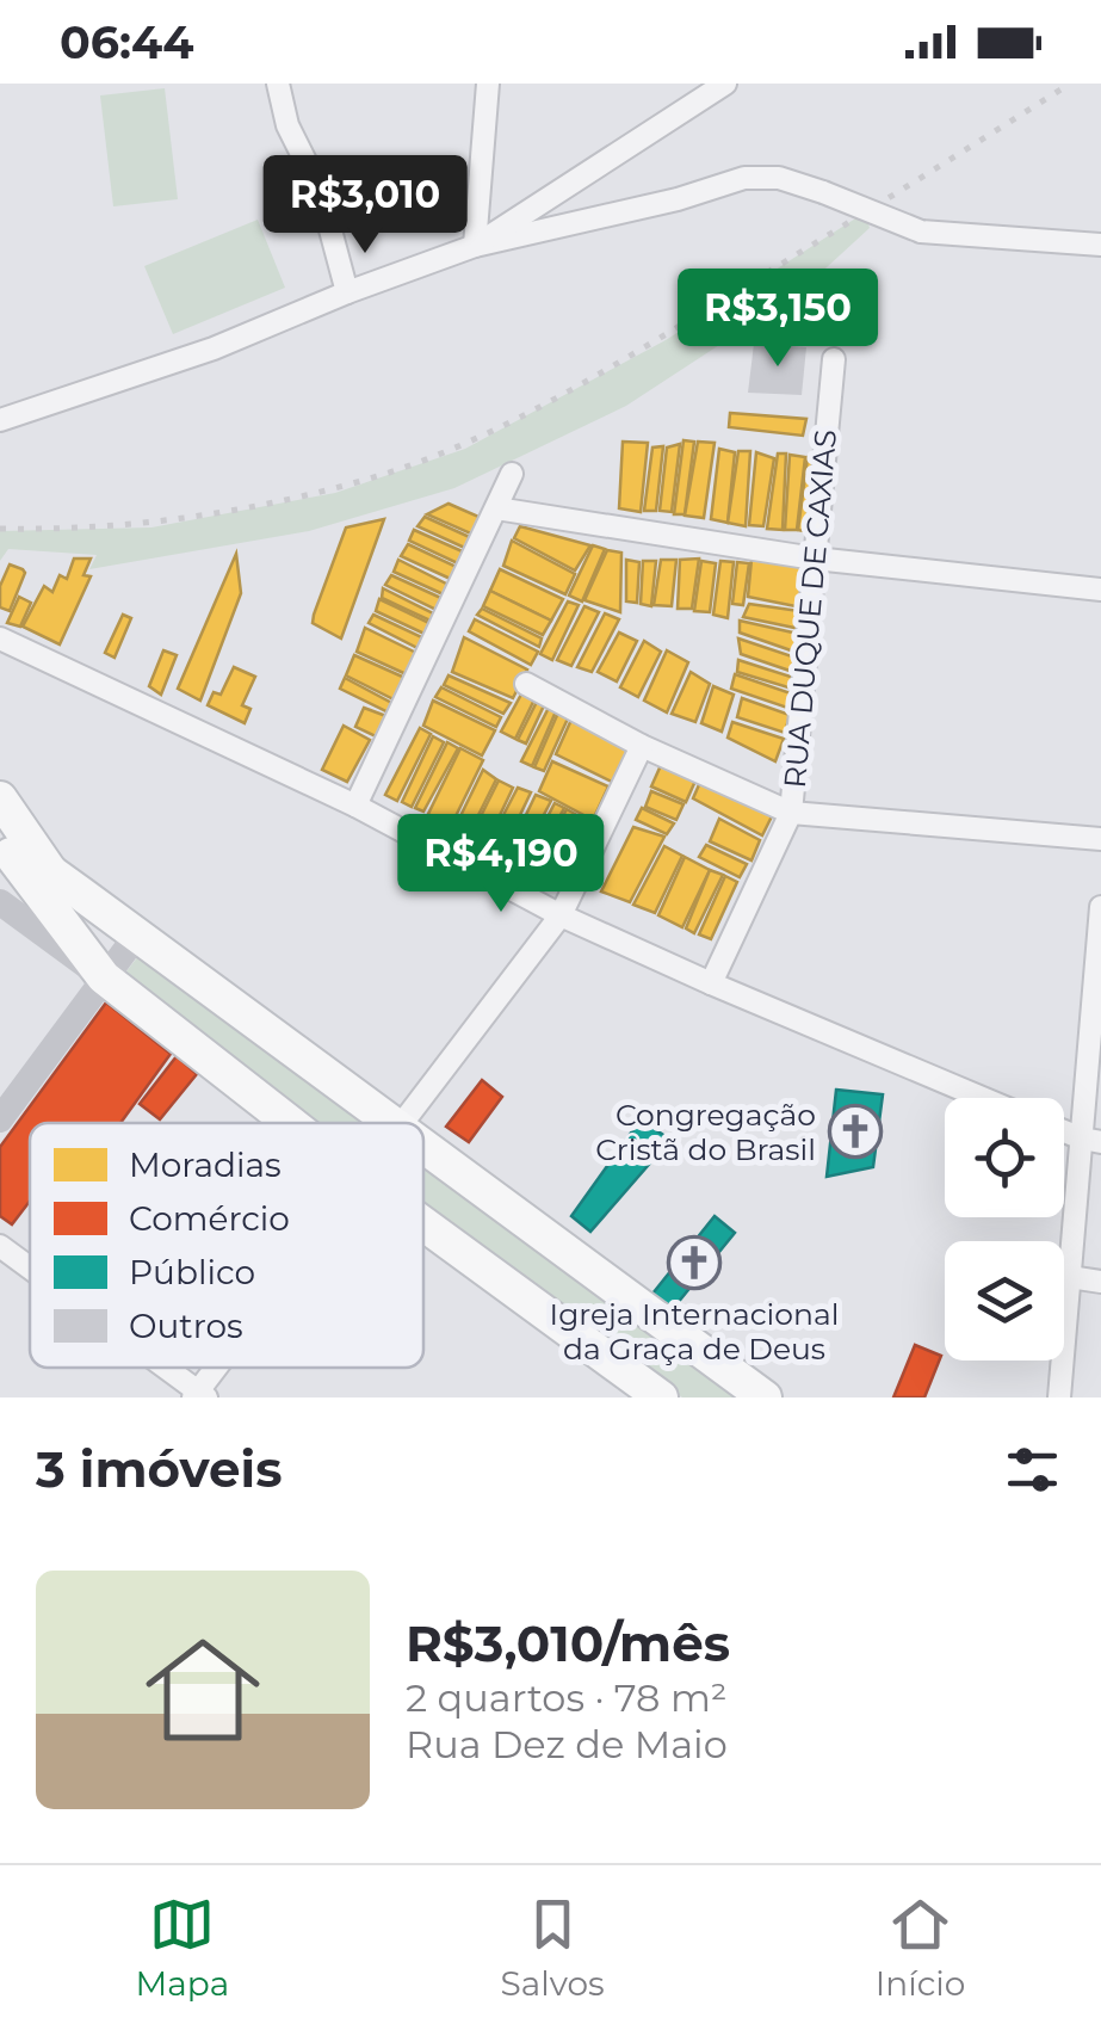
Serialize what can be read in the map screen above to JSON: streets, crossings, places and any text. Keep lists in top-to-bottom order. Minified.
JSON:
{"streets":{"street":["RUA DUQUE DE CAXIAS"]},"places":{"church":["Congregação Cristã do Brasil","Igreja Internacional da Graça de Deus"]},"legend":["Moradias","Comércio","Público","Outros"],"page":{"status":"06:44","price":["R$3,010","R$3,150","R$4,190"],"heading":"3 imóveis","list":[{"name":"R$3,010/mês","note":"2 quartos · 78 m² · Rua Dez de Maio"}],"tabs":["Mapa","Salvos","Início"]}}
